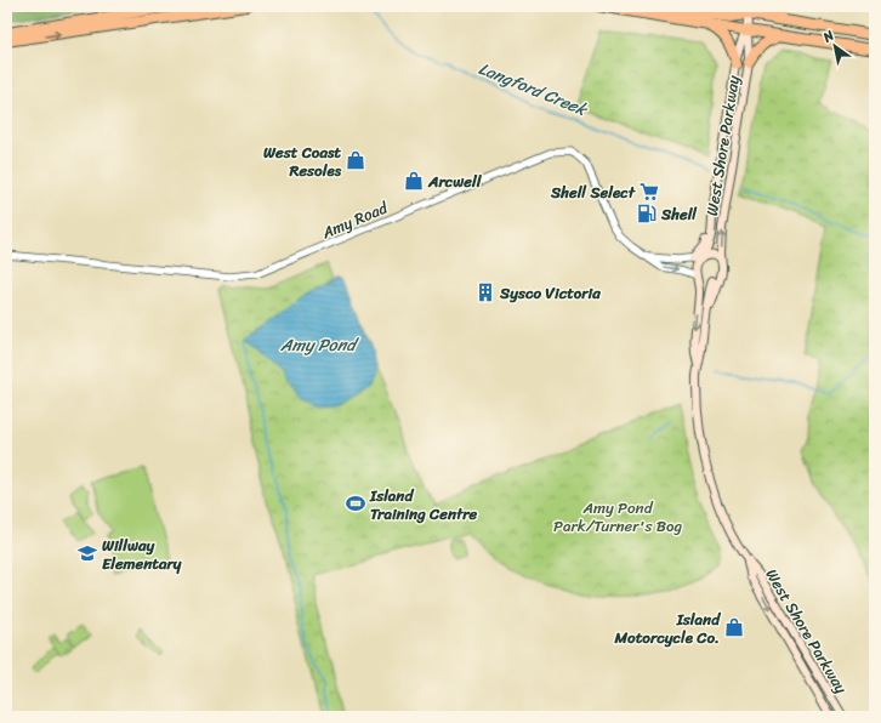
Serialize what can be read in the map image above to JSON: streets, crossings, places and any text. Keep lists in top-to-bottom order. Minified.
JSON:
{"streets":{"main road":["West Shore Parkway"],"street":["Amy Road"]},"crossings":[["West Shore Parkway","Amy Road"]],"water":["Langford Creek","Amy Pond"],"parks":["Amy Pond Park/Turner's Bog"],"places":{"shop":["West Coast Resoles","Arcwell","Island Motorcycle Co."],"supermarket":["Shell Select"],"fuel station":["Shell"],"building":["Sysco Victoria"],"sports":["Island Training Centre"],"school or university":["Willway Elementary"]},"north":"top left"}
